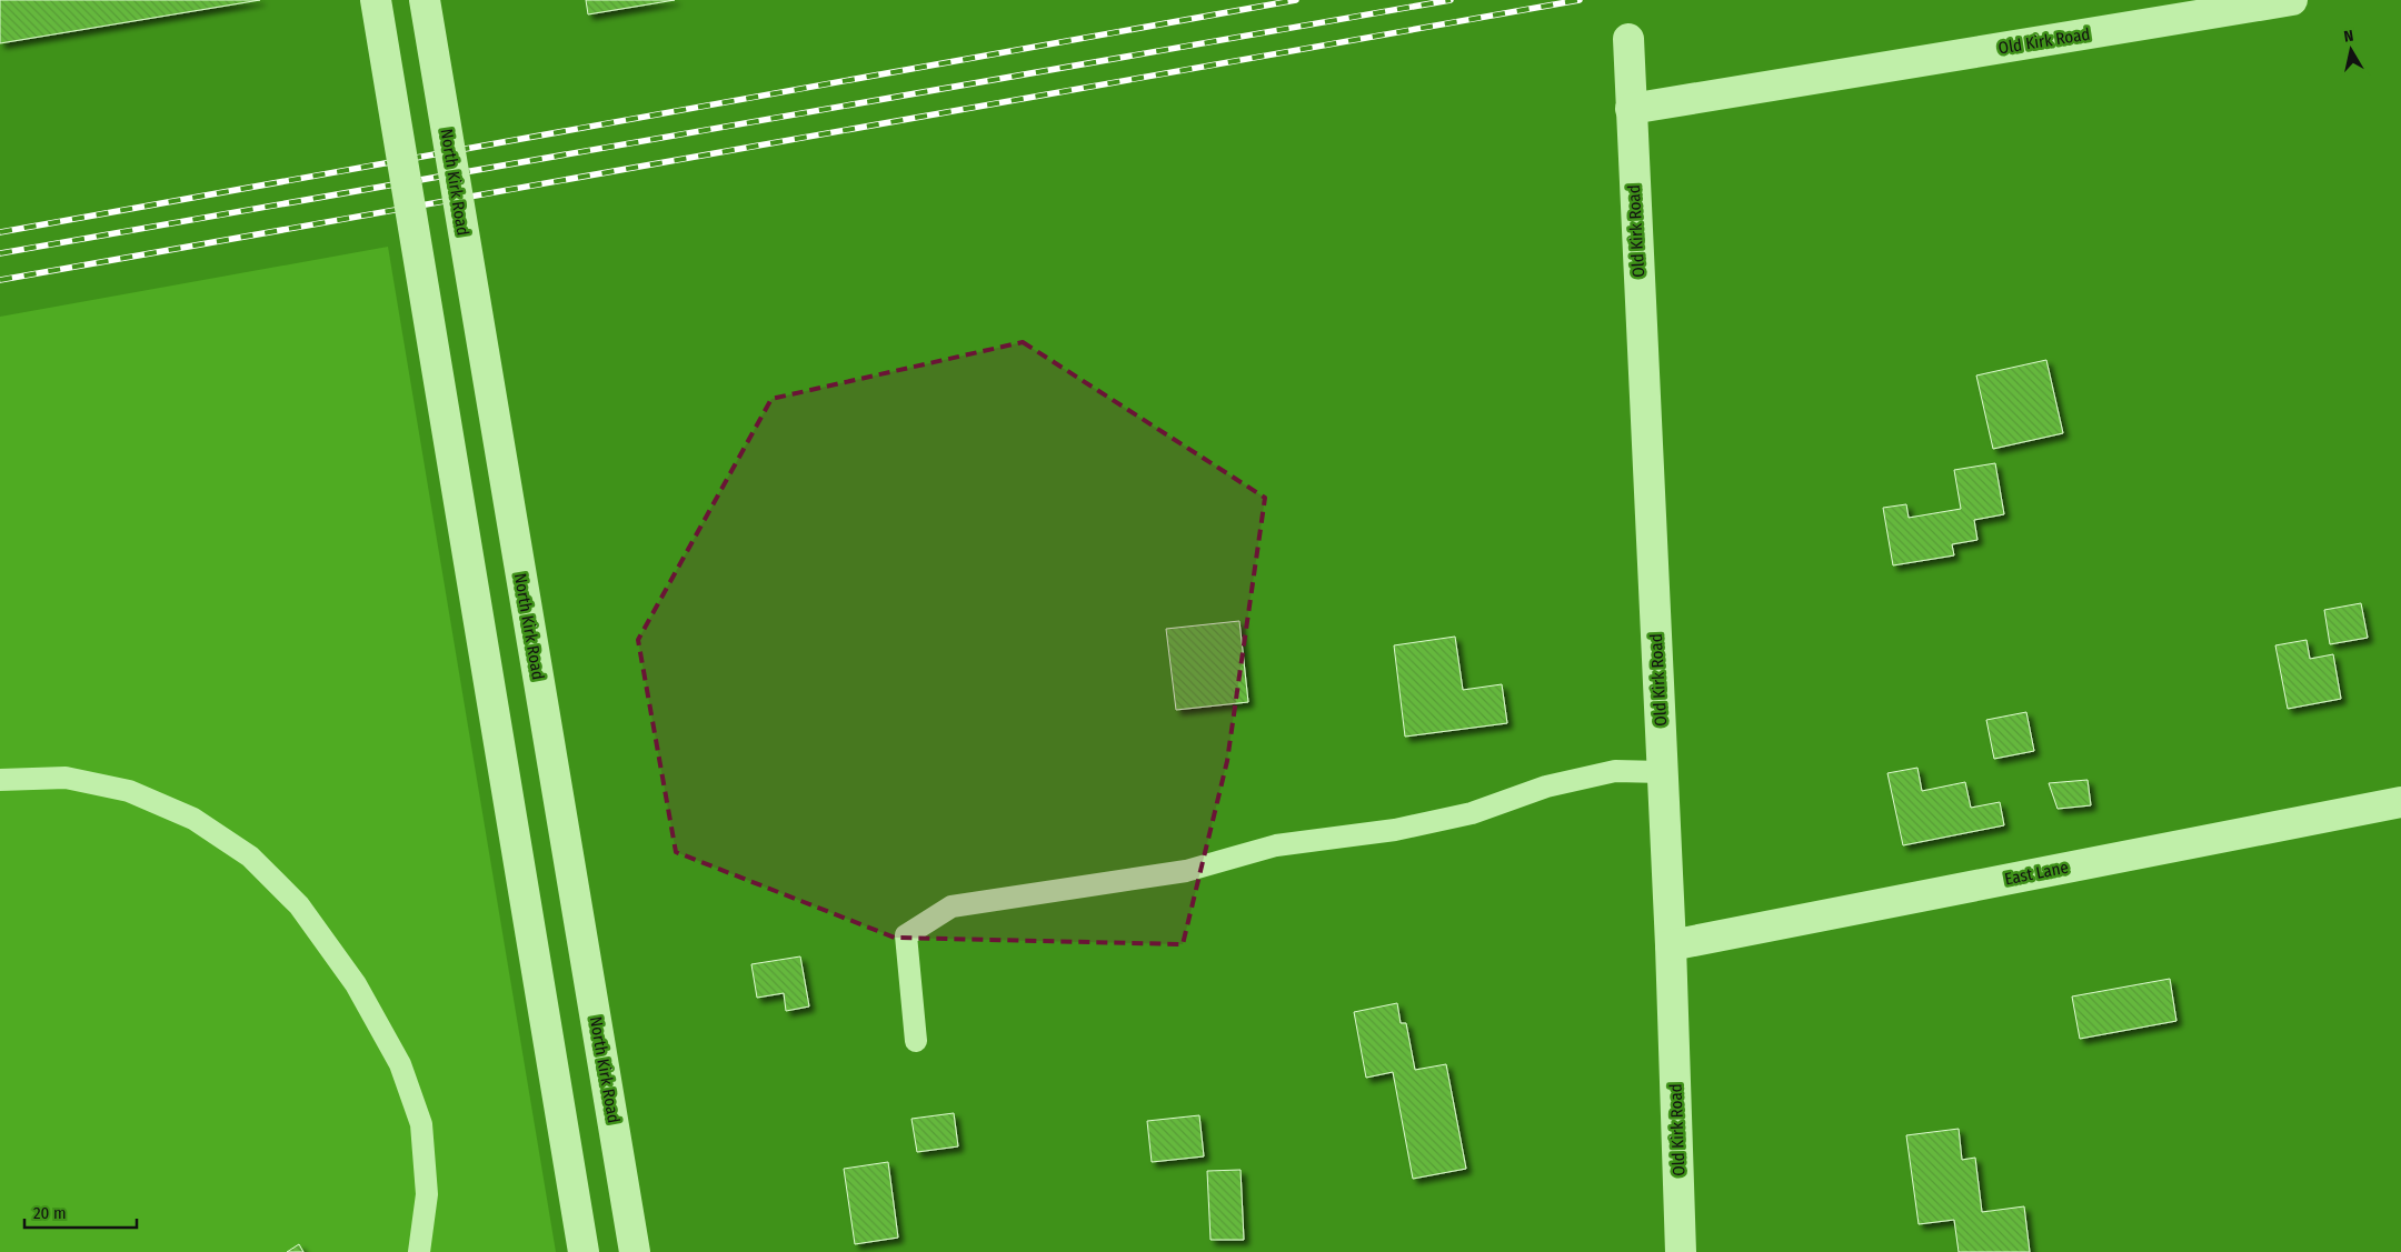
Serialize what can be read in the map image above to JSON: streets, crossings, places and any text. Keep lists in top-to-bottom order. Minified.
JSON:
{"streets":{"street":["Old Kirk Road","North Kirk Road","East Lane"]},"crossings":[["Old Kirk Road","East Lane"]],"scale_bar":"20 m","north":"top"}
